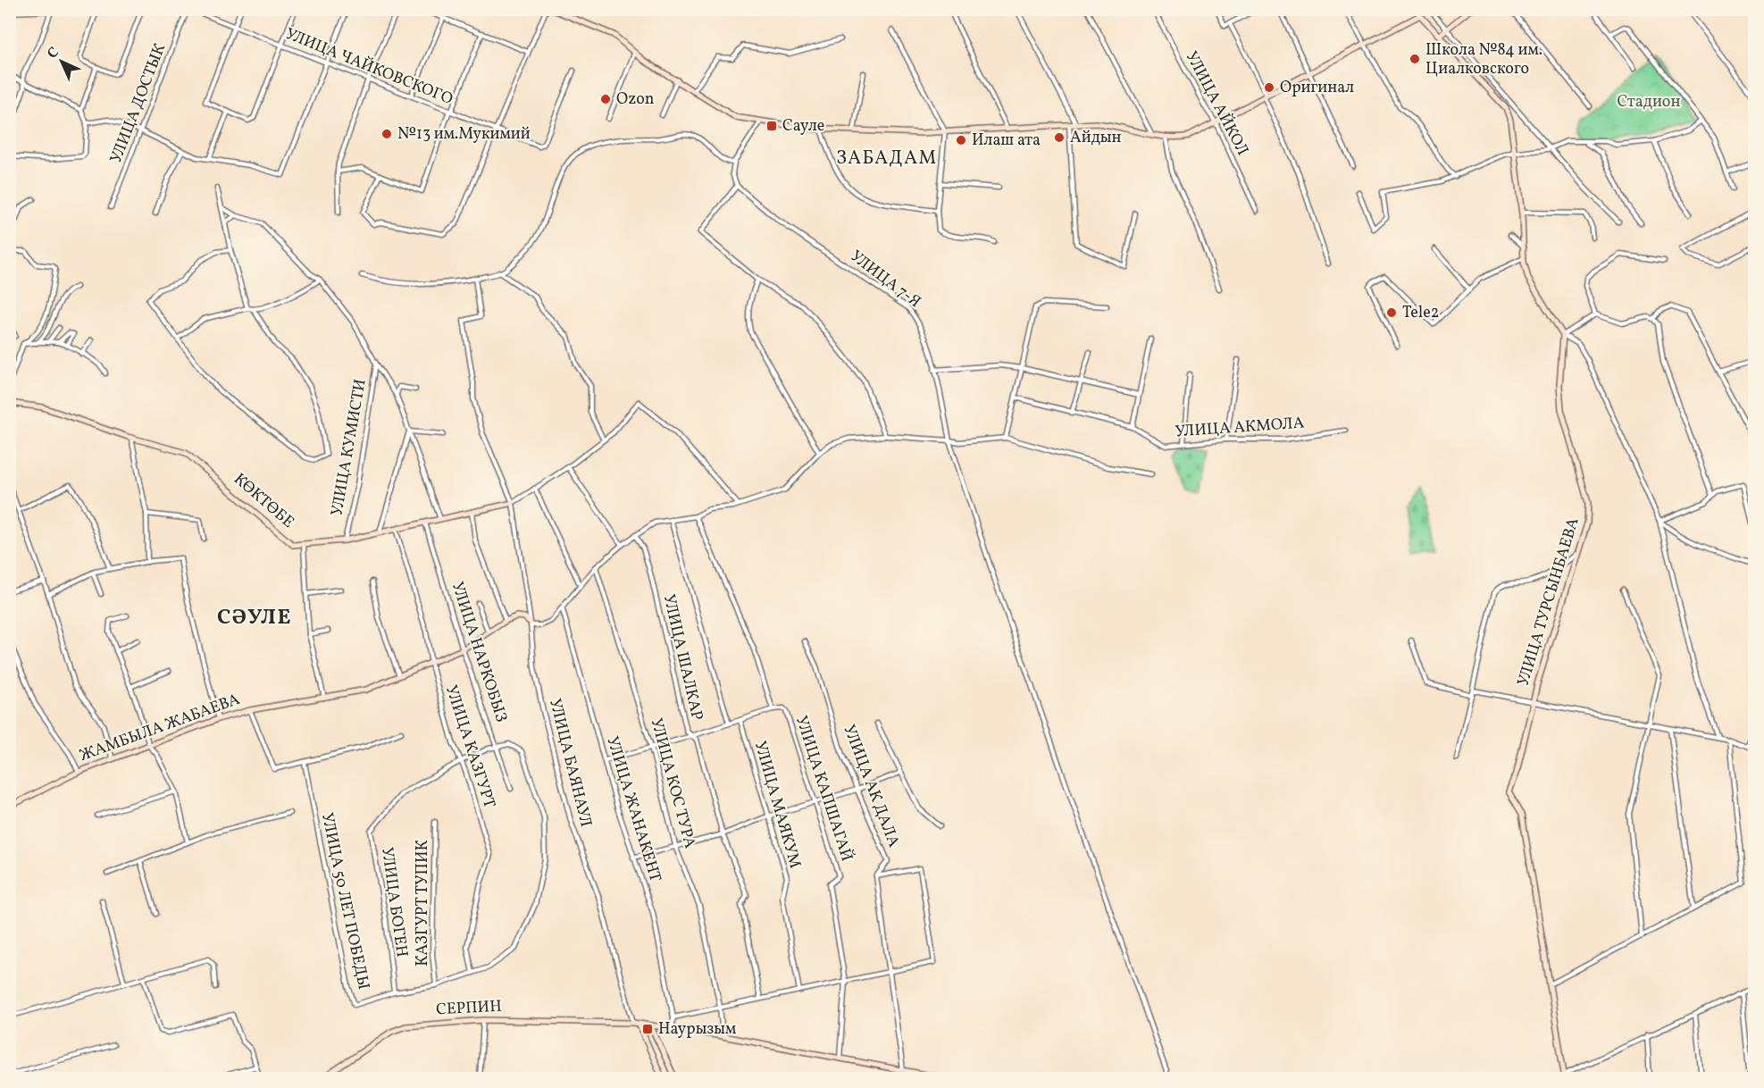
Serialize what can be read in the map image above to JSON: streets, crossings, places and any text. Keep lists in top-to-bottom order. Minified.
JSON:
{"streets":{"street":["УЛИЦА ЧАЙКОВСКОГО","УЛИЦА ДОСТЫК","УЛИЦА АЙКОЛ","УЛИЦА 7-Я","УЛИЦА АКМОЛА","УЛИЦА КУМИСТИ","КӨКТӨБЕ","УЛИЦА ТУРСЫНБАЕВА","УЛИЦА НАРКОБЫЗ","УЛИЦА ШАЛКАР","ЖАМБЫЛА ЖАБАЕВА","УЛИЦА КАЗГУРТ","УЛИЦА БАЯНАУЛ","УЛИЦА КОС ТУРА","УЛИЦА АК ДАЛА","УЛИЦА КАПШАГАЙ","УЛИЦА МАЯКУМ","УЛИЦА ЖАНАКЕНТ","УЛИЦА 50 ЛЕТ ПОБЕДЫ","УЛИЦА БОГЕН","КАЗГУРТ ТУПИК","СЕРПИН"]},"crossings":[["УЛИЦА ЧАЙКОВСКОГО","УЛИЦА ДОСТЫК"],["УЛИЦА КУМИСТИ","КӨКТӨБЕ"],["КӨКТӨБЕ","УЛИЦА НАРКОБЫЗ"],["КӨКТӨБЕ","УЛИЦА КАЗГУРТ"],["КӨКТӨБЕ","УЛИЦА БАЯНАУЛ"],["УЛИЦА НАРКОБЫЗ","ЖАМБЫЛА ЖАБАЕВА"],["УЛИЦА НАРКОБЫЗ","УЛИЦА БОГЕН"],["ЖАМБЫЛА ЖАБАЕВА","УЛИЦА КАЗГУРТ"],["ЖАМБЫЛА ЖАБАЕВА","УЛИЦА БАЯНАУЛ"],["УЛИЦА КАЗГУРТ","УЛИЦА БОГЕН"],["УЛИЦА БАЯНАУЛ","СЕРПИН"],["УЛИЦА КОС ТУРА","СЕРПИН"],["УЛИЦА АК ДАЛА","СЕРПИН"],["УЛИЦА КАПШАГАЙ","СЕРПИН"],["УЛИЦА 50 ЛЕТ ПОБЕДЫ","УЛИЦА БОГЕН"],["УЛИЦА БОГЕН","КАЗГУРТ ТУПИК"]],"districts":["ЗАБАДАМ","СӘУЛЕ"],"parks":["Стадион"],"places":{"other":["Школа №84 им. Циалковского","Оригинал","Ozon","№13 им.Мукимий","Айдын","Илаш ата","Tele2"],"transit":["Сауле","Наурызым"]},"north":"top left"}
